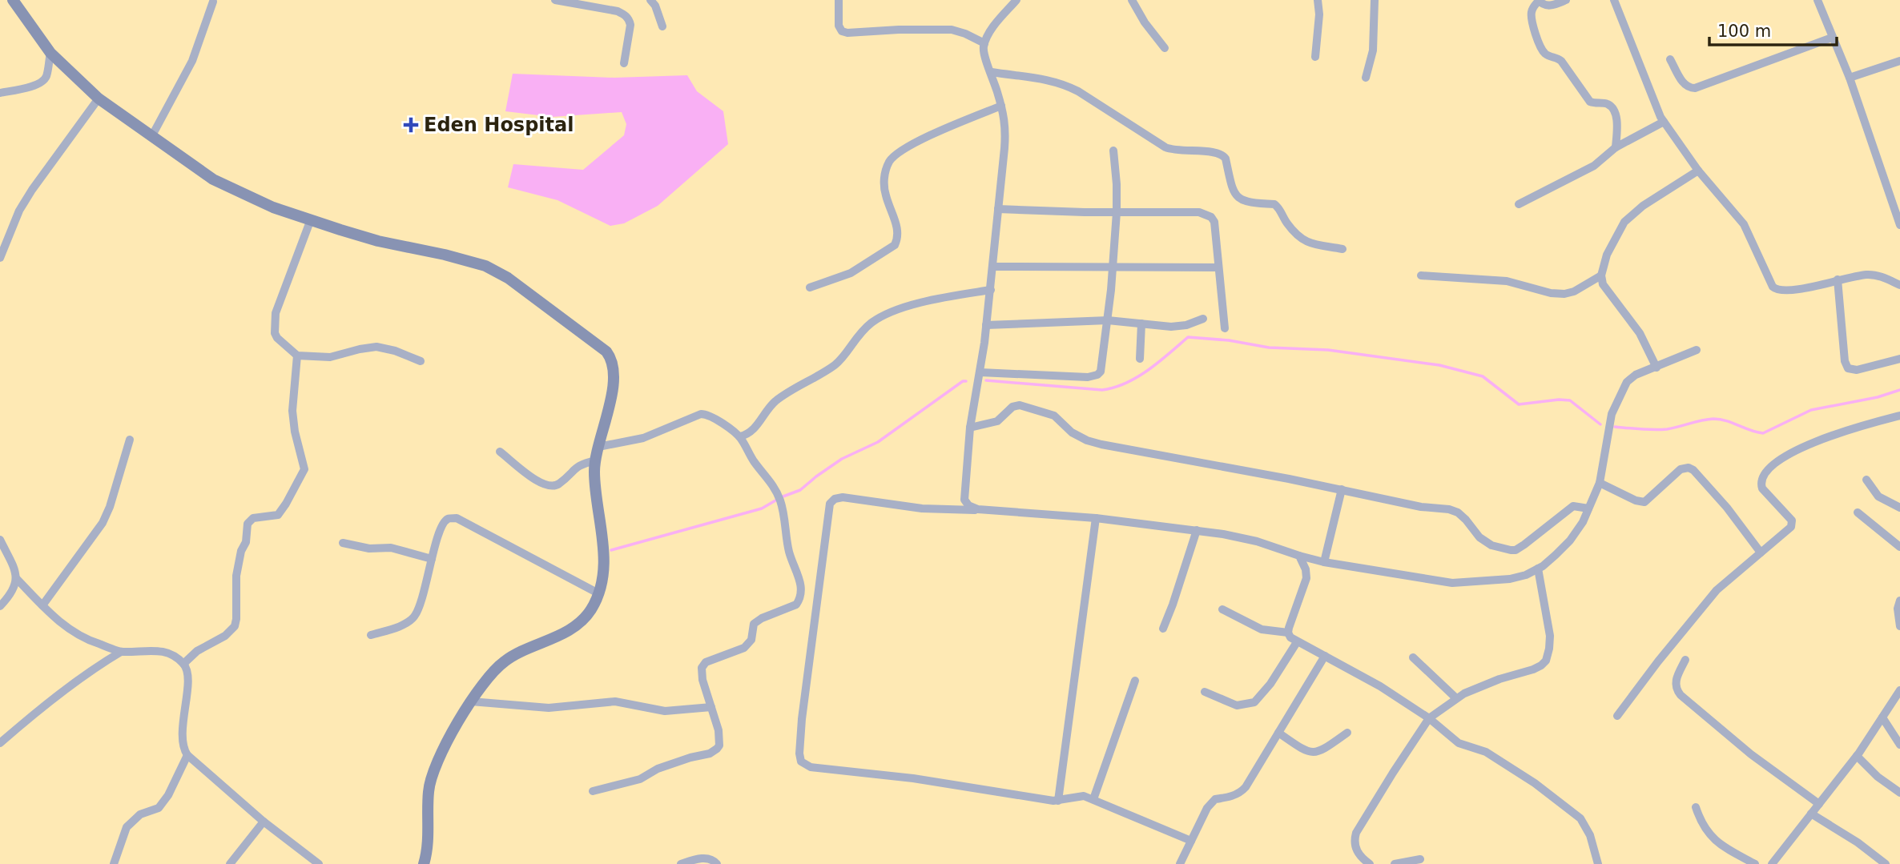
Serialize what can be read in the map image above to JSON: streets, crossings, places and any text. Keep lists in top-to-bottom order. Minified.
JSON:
{"places":{"health":["Eden Hospital"]},"scale_bar":"100 m"}
